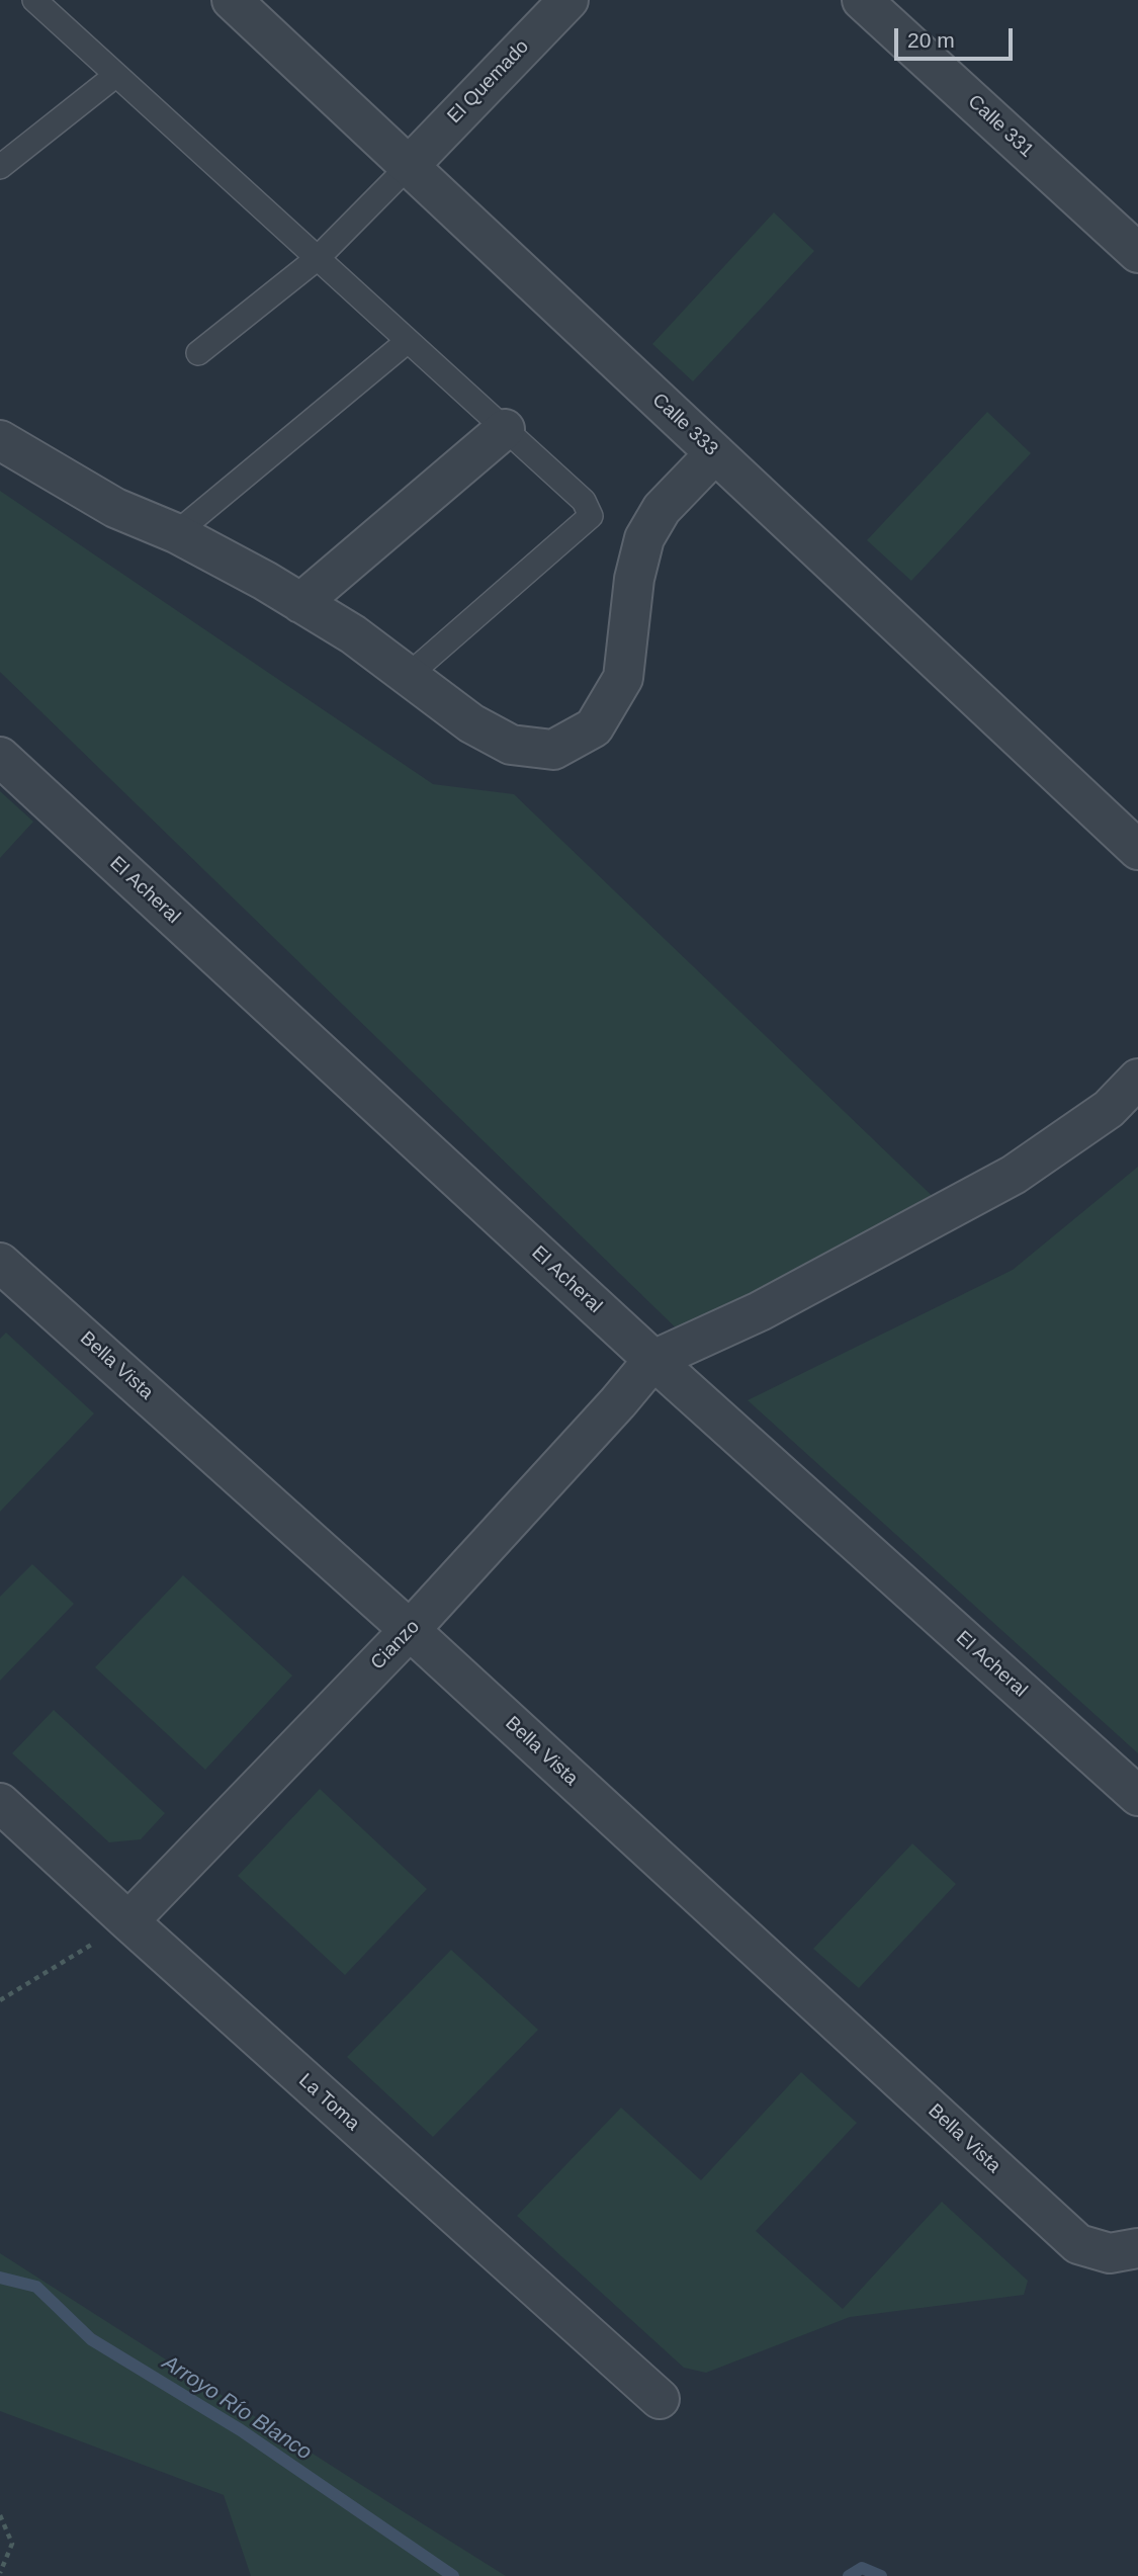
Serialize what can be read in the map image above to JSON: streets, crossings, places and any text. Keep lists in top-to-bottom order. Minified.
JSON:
{"streets":{"street":["El Quemado","Calle 331","Calle 333","El Acheral","Bella Vista","Cianzo","La Toma"]},"crossings":[["El Quemado","Calle 333"],["El Acheral","Cianzo"],["Bella Vista","Cianzo"],["Cianzo","La Toma"]],"water":["Arroyo Río Blanco"],"scale_bar":"20 m"}
